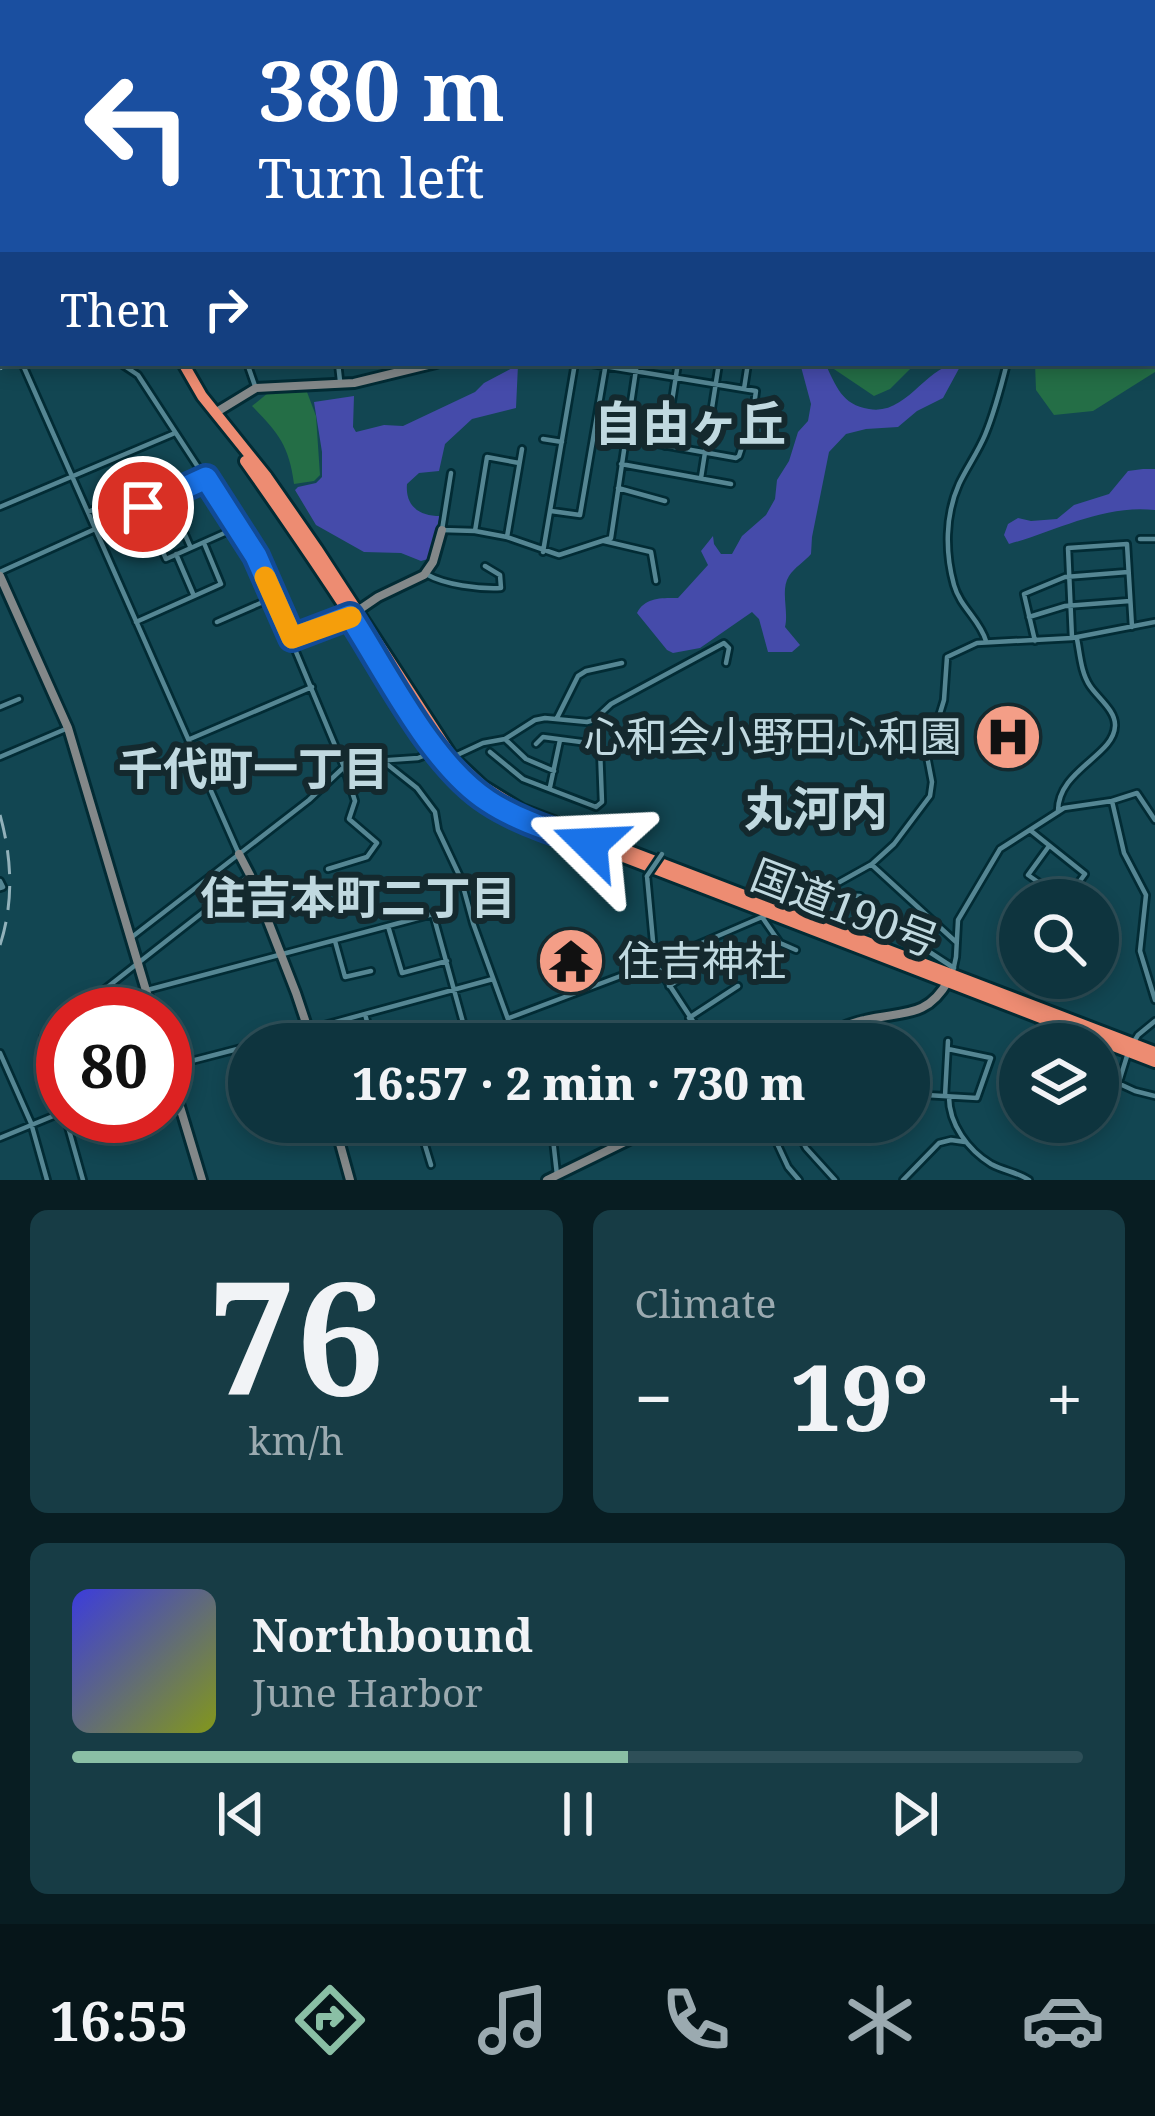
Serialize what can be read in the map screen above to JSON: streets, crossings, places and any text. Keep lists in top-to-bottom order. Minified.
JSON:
{"streets":{"highway":["国道190号"]},"districts":["自由ヶ丘","千代町一丁目","丸河内","住吉本町二丁目"],"places":{"hospital":["心和会小野田心和園"],"temple":["住吉神社"]},"page":{"turn":["380 m","Turn left"],"then":"Then","limit":"80","trip":"16:57 · 2 min · 730 m","tile":[["76","km/h"],"Climate"],"heat":["−","19°","+"],"song":["Northbound","June Harbor"],"tabs":"16:55"}}
